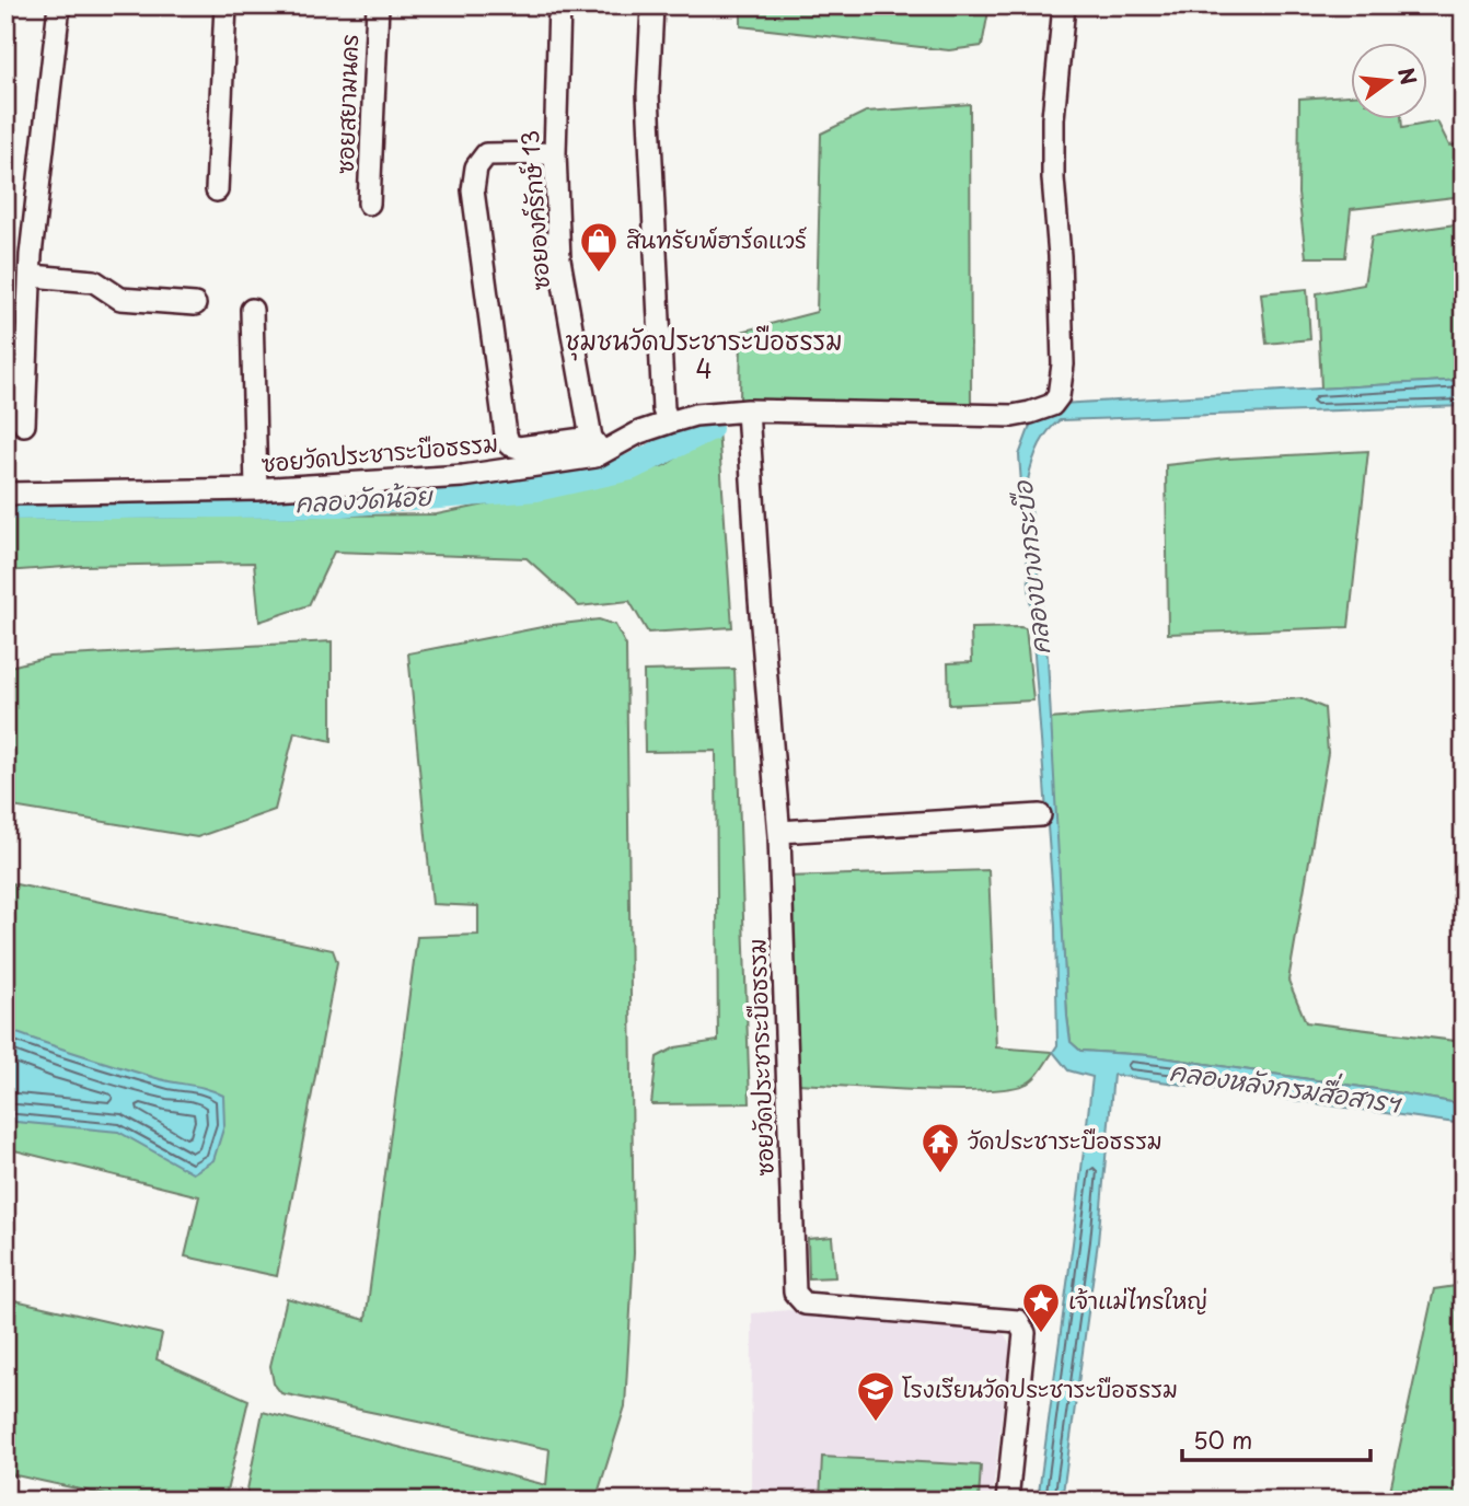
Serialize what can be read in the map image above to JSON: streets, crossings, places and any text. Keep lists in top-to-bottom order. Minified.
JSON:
{"streets":{"street":["ซอยสยามนคร","ซอยองค์รักษ์ 13","ซอยวัดประชาระบือธรรม"]},"crossings":[["ซอยองค์รักษ์ 13","ซอยวัดประชาระบือธรรม"]],"districts":["ชุมชนวัดประชาระบือธรรม 4"],"water":["คลองวัดน้อย","คลองบางกระบือ","คลองหลังกรมสื่อสารฯ"],"places":{"shop":["สินทรัยพ์ฮาร์ดแวร์"],"temple":["วัดประชาระบือธรรม"],"place":["เจ้าแม่ไทรใหญ่"],"school or university":["โรงเรียนวัดประชาระบือธรรม"]},"scale_bar":"50 m","north":"right"}
